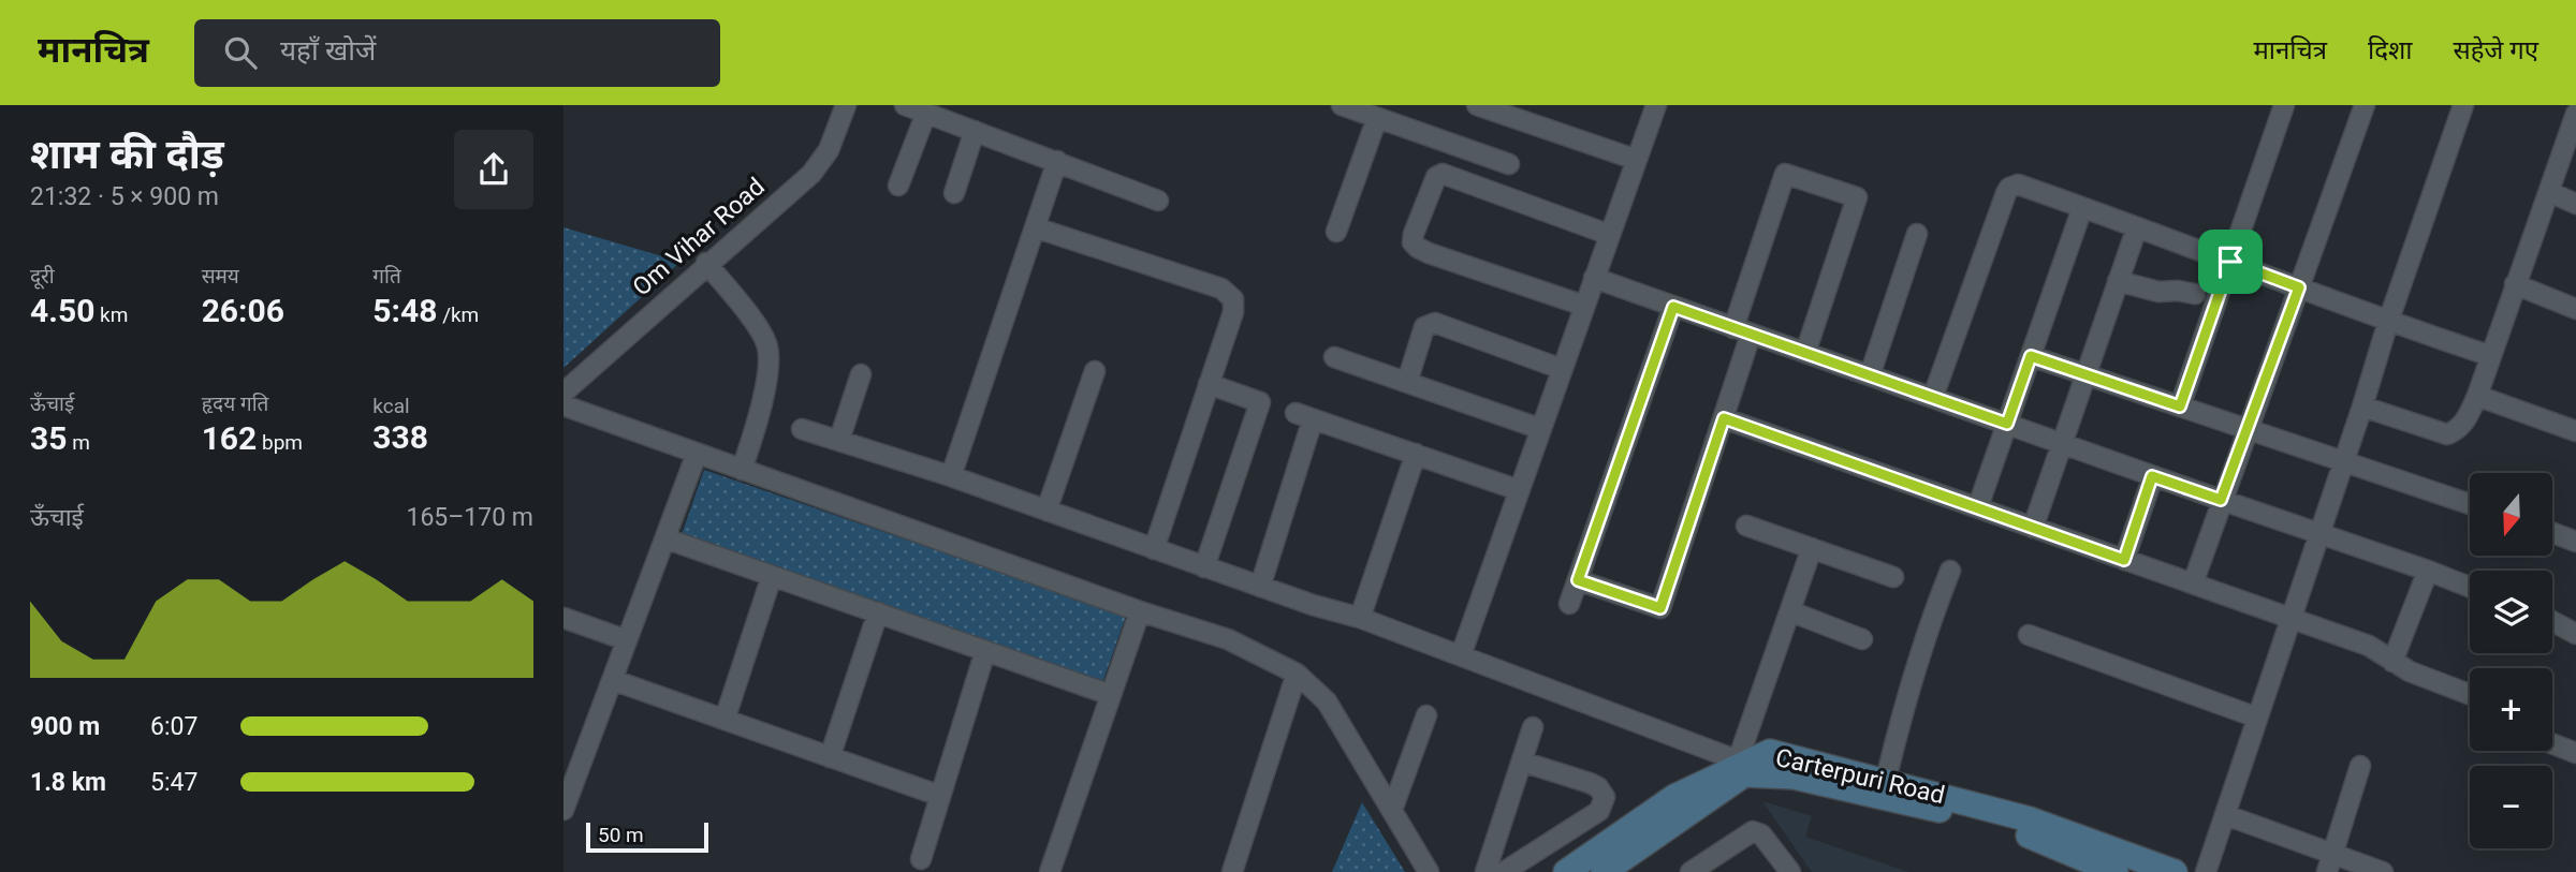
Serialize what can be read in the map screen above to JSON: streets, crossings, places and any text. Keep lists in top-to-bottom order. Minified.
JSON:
{"streets":{"main road":["Carterpuri Road"],"street":["Om Vihar Road"]},"scale_bar":"50 m","north":"bottom","page":{"header":"मानचित्र","search":"यहाँ खोजें","nav":["मानचित्र","दिशा","सहेजे गए"],"heading":["शाम की दौड़","21:32 · 5 × 900 m"],"stats":[["दूरी","4.50 km"],["समय","26:06"],["गति","5:48 /km"],["ऊँचाई","35 m"],["हृदय गति","162 bpm"],["kcal","338"]],"map_buttons":["+","−"],"chart":["ऊँचाई","165–170 m"],"list":[{"name":"900 m","note":"6:07"},{"name":"1.8 km","note":"5:47"}],"scale":"50 m"}}
